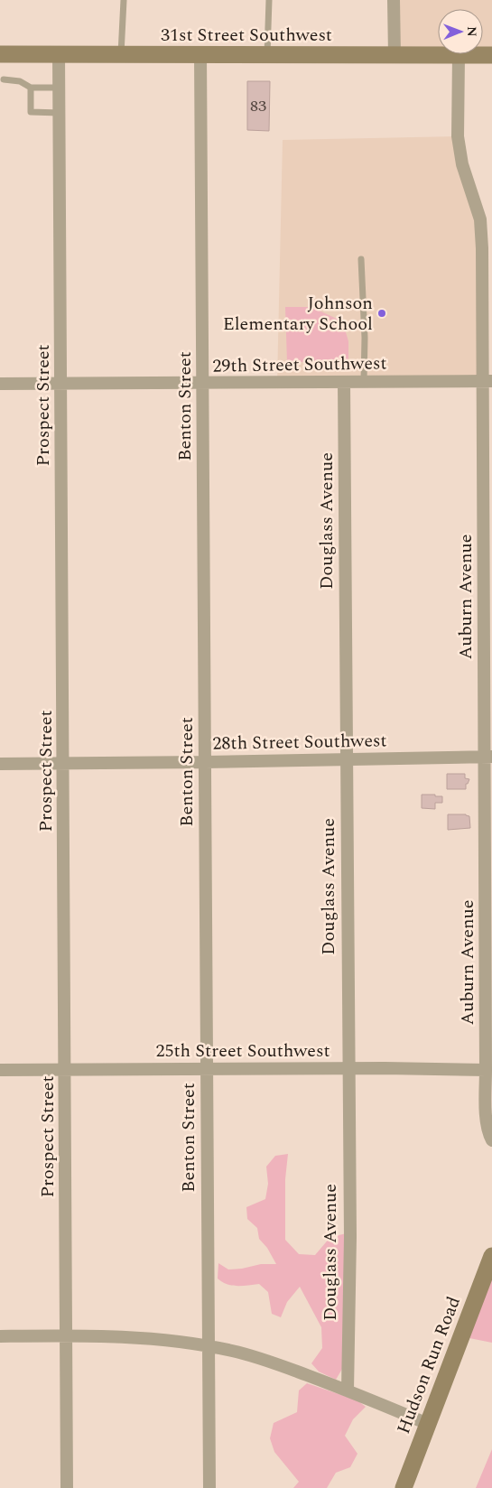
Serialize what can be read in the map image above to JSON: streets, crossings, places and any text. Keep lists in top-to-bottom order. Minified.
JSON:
{"streets":{"main road":["31st Street Southwest","Hudson Run Road"],"street":["29th Street Southwest","Prospect Street","Benton Street","Douglass Avenue","Auburn Avenue","28th Street Southwest","25th Street Southwest"]},"crossings":[["31st Street Southwest","Prospect Street"],["31st Street Southwest","Benton Street"],["31st Street Southwest","Auburn Avenue"],["29th Street Southwest","Prospect Street"],["29th Street Southwest","Benton Street"],["29th Street Southwest","Douglass Avenue"],["29th Street Southwest","Auburn Avenue"],["Prospect Street","28th Street Southwest"],["Prospect Street","25th Street Southwest"],["Benton Street","28th Street Southwest"],["Benton Street","25th Street Southwest"],["Douglass Avenue","28th Street Southwest"],["Douglass Avenue","25th Street Southwest"],["Auburn Avenue","28th Street Southwest"],["Auburn Avenue","25th Street Southwest"]],"places":["Johnson Elementary School"],"house_numbers":["83"],"north":"right"}
